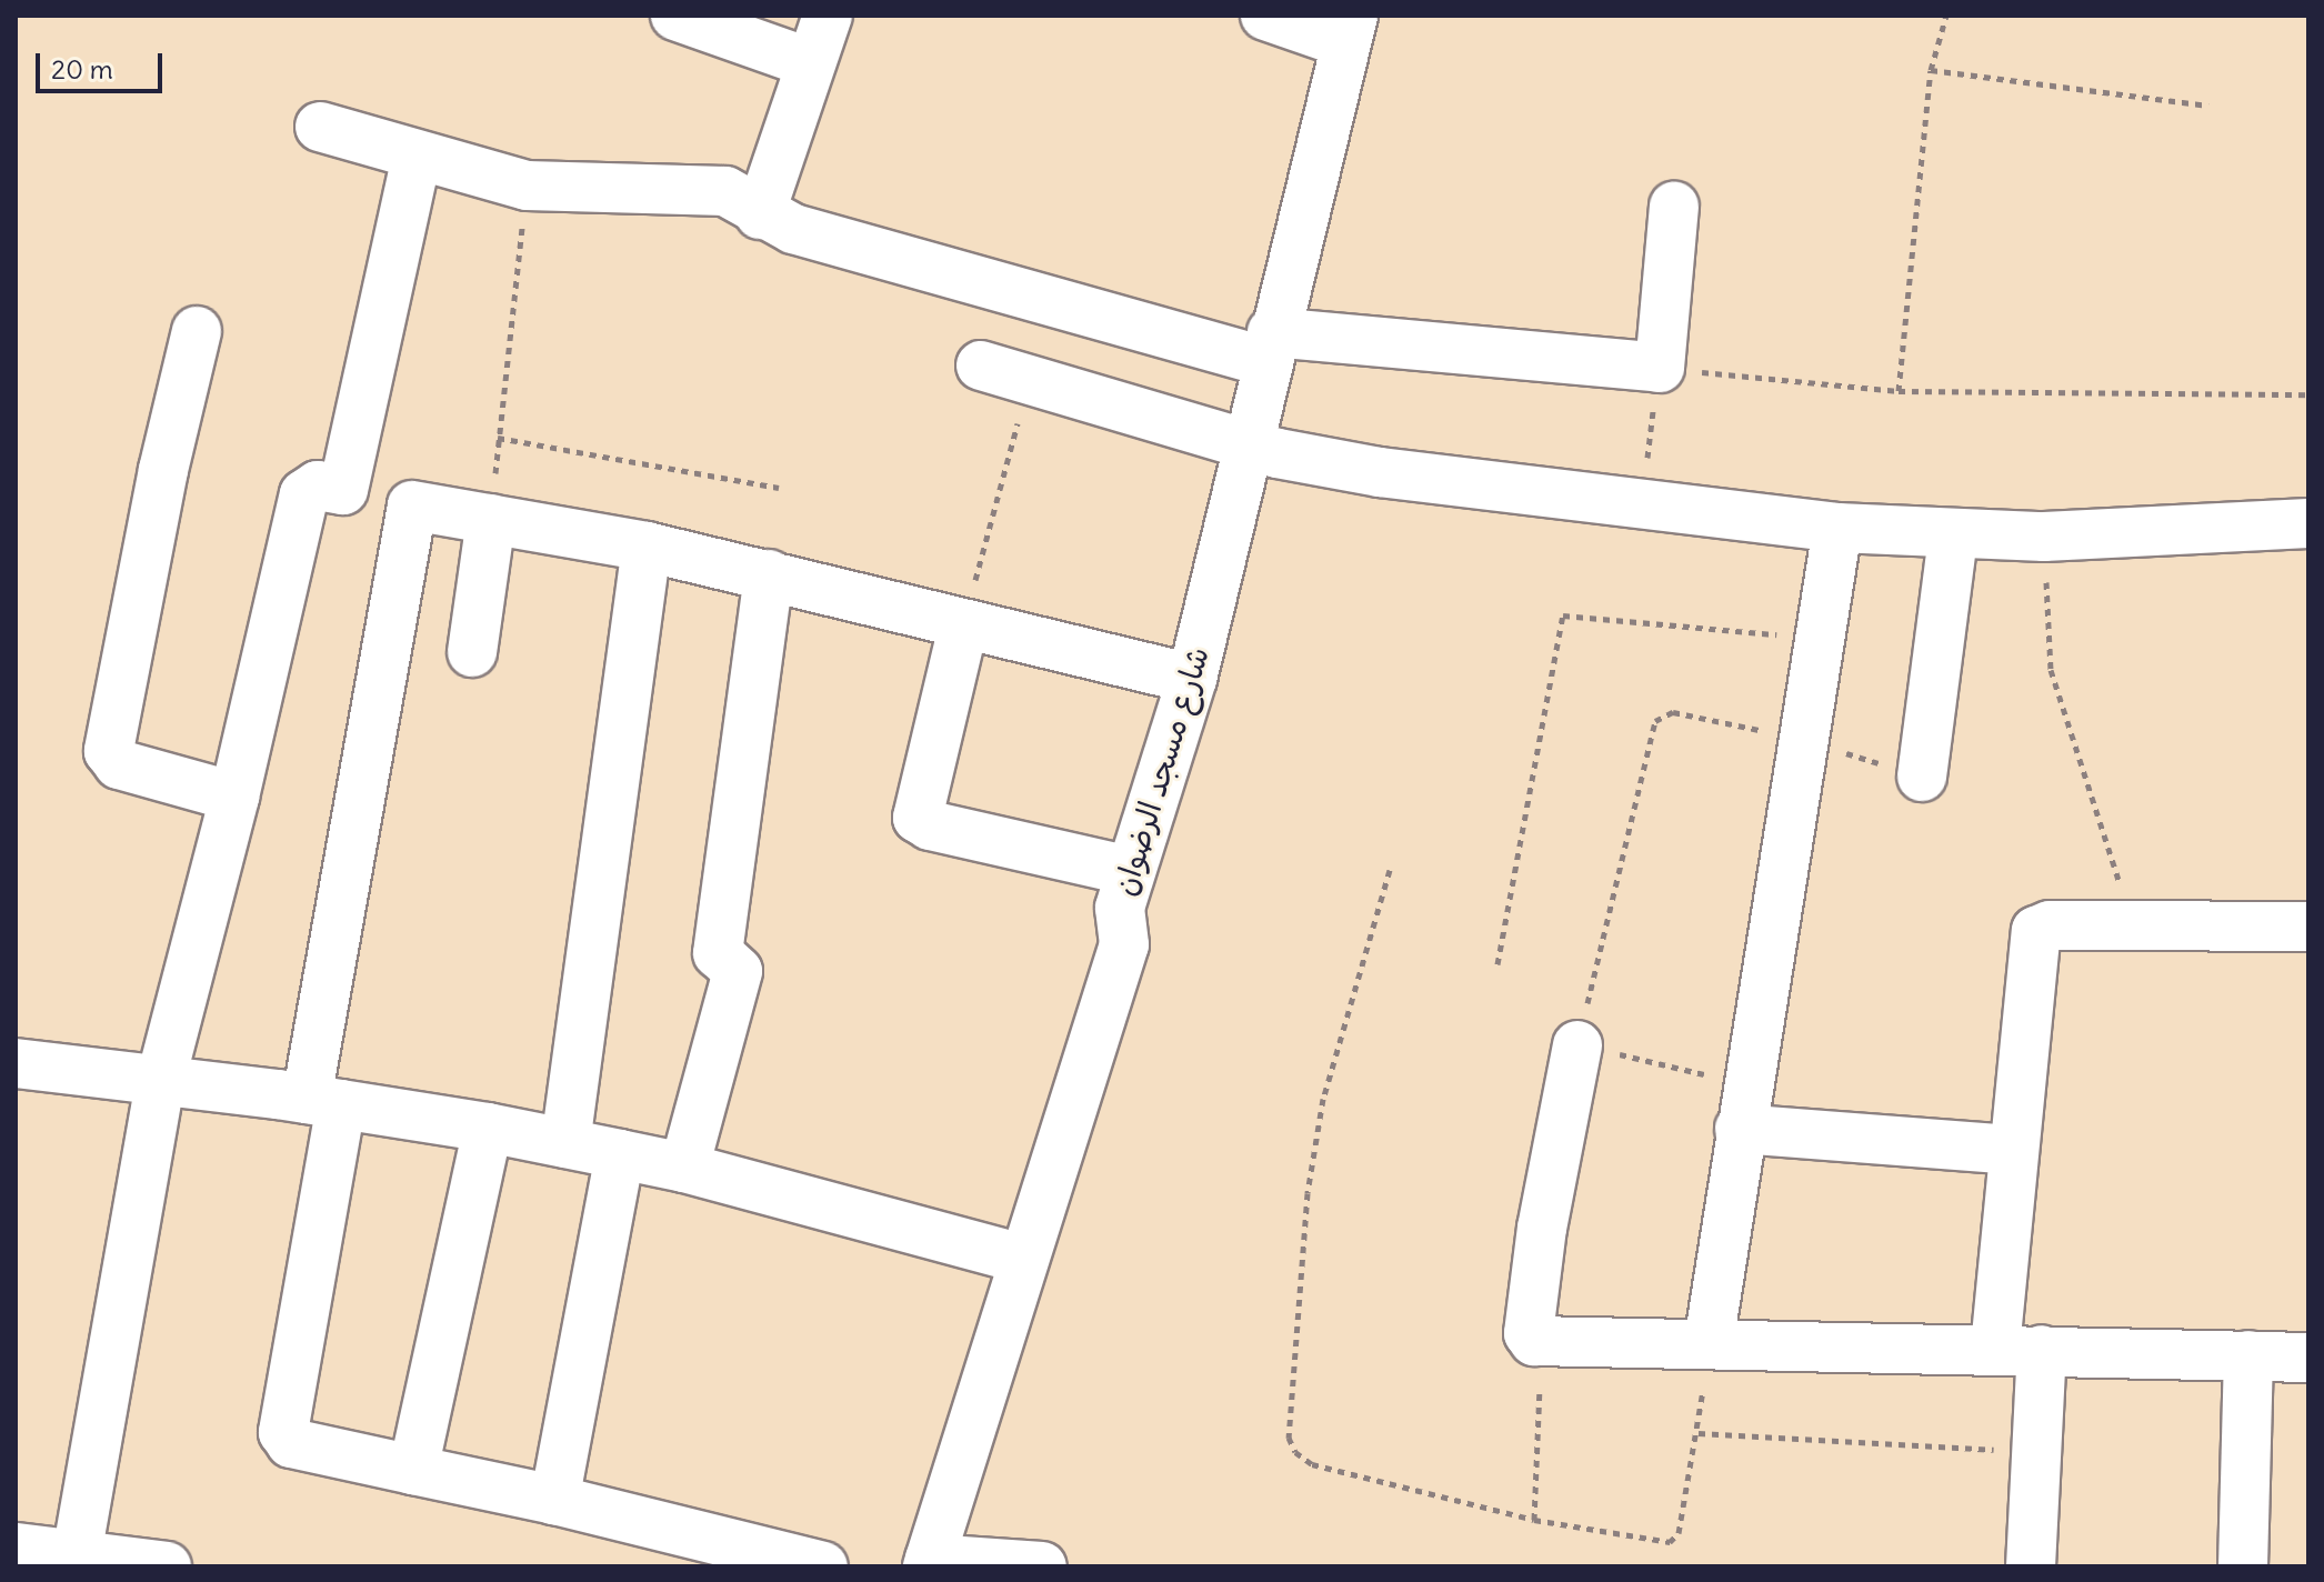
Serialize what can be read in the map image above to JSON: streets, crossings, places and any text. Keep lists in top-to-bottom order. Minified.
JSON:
{"streets":{"street":["شارع مسجد الرضوان"]},"scale_bar":"20 m"}
